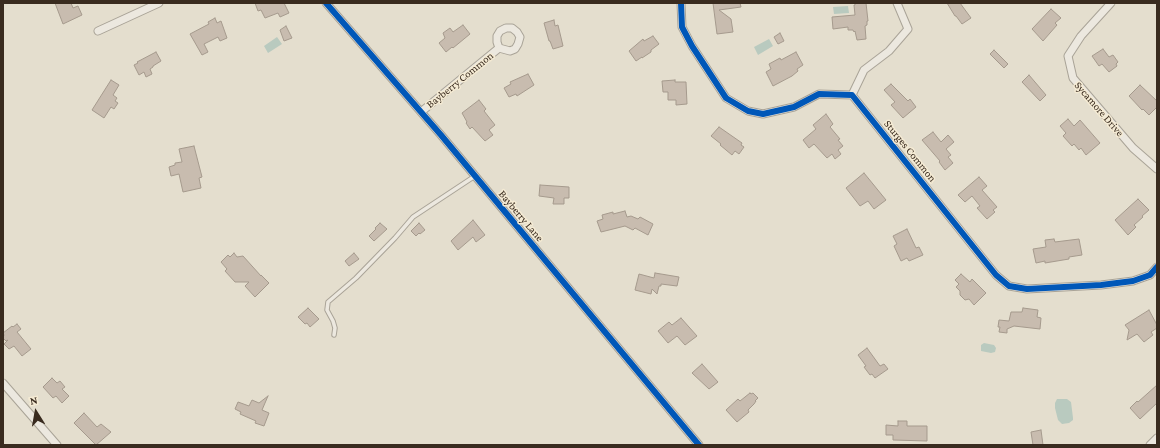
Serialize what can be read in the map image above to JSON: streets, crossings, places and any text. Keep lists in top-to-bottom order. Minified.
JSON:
{"streets":{"street":["Bayberry Common","Sycamore Drive","Sturges Common","Bayberry Lane"]},"crossings":[["Bayberry Common","Bayberry Lane"]],"north":"top"}
